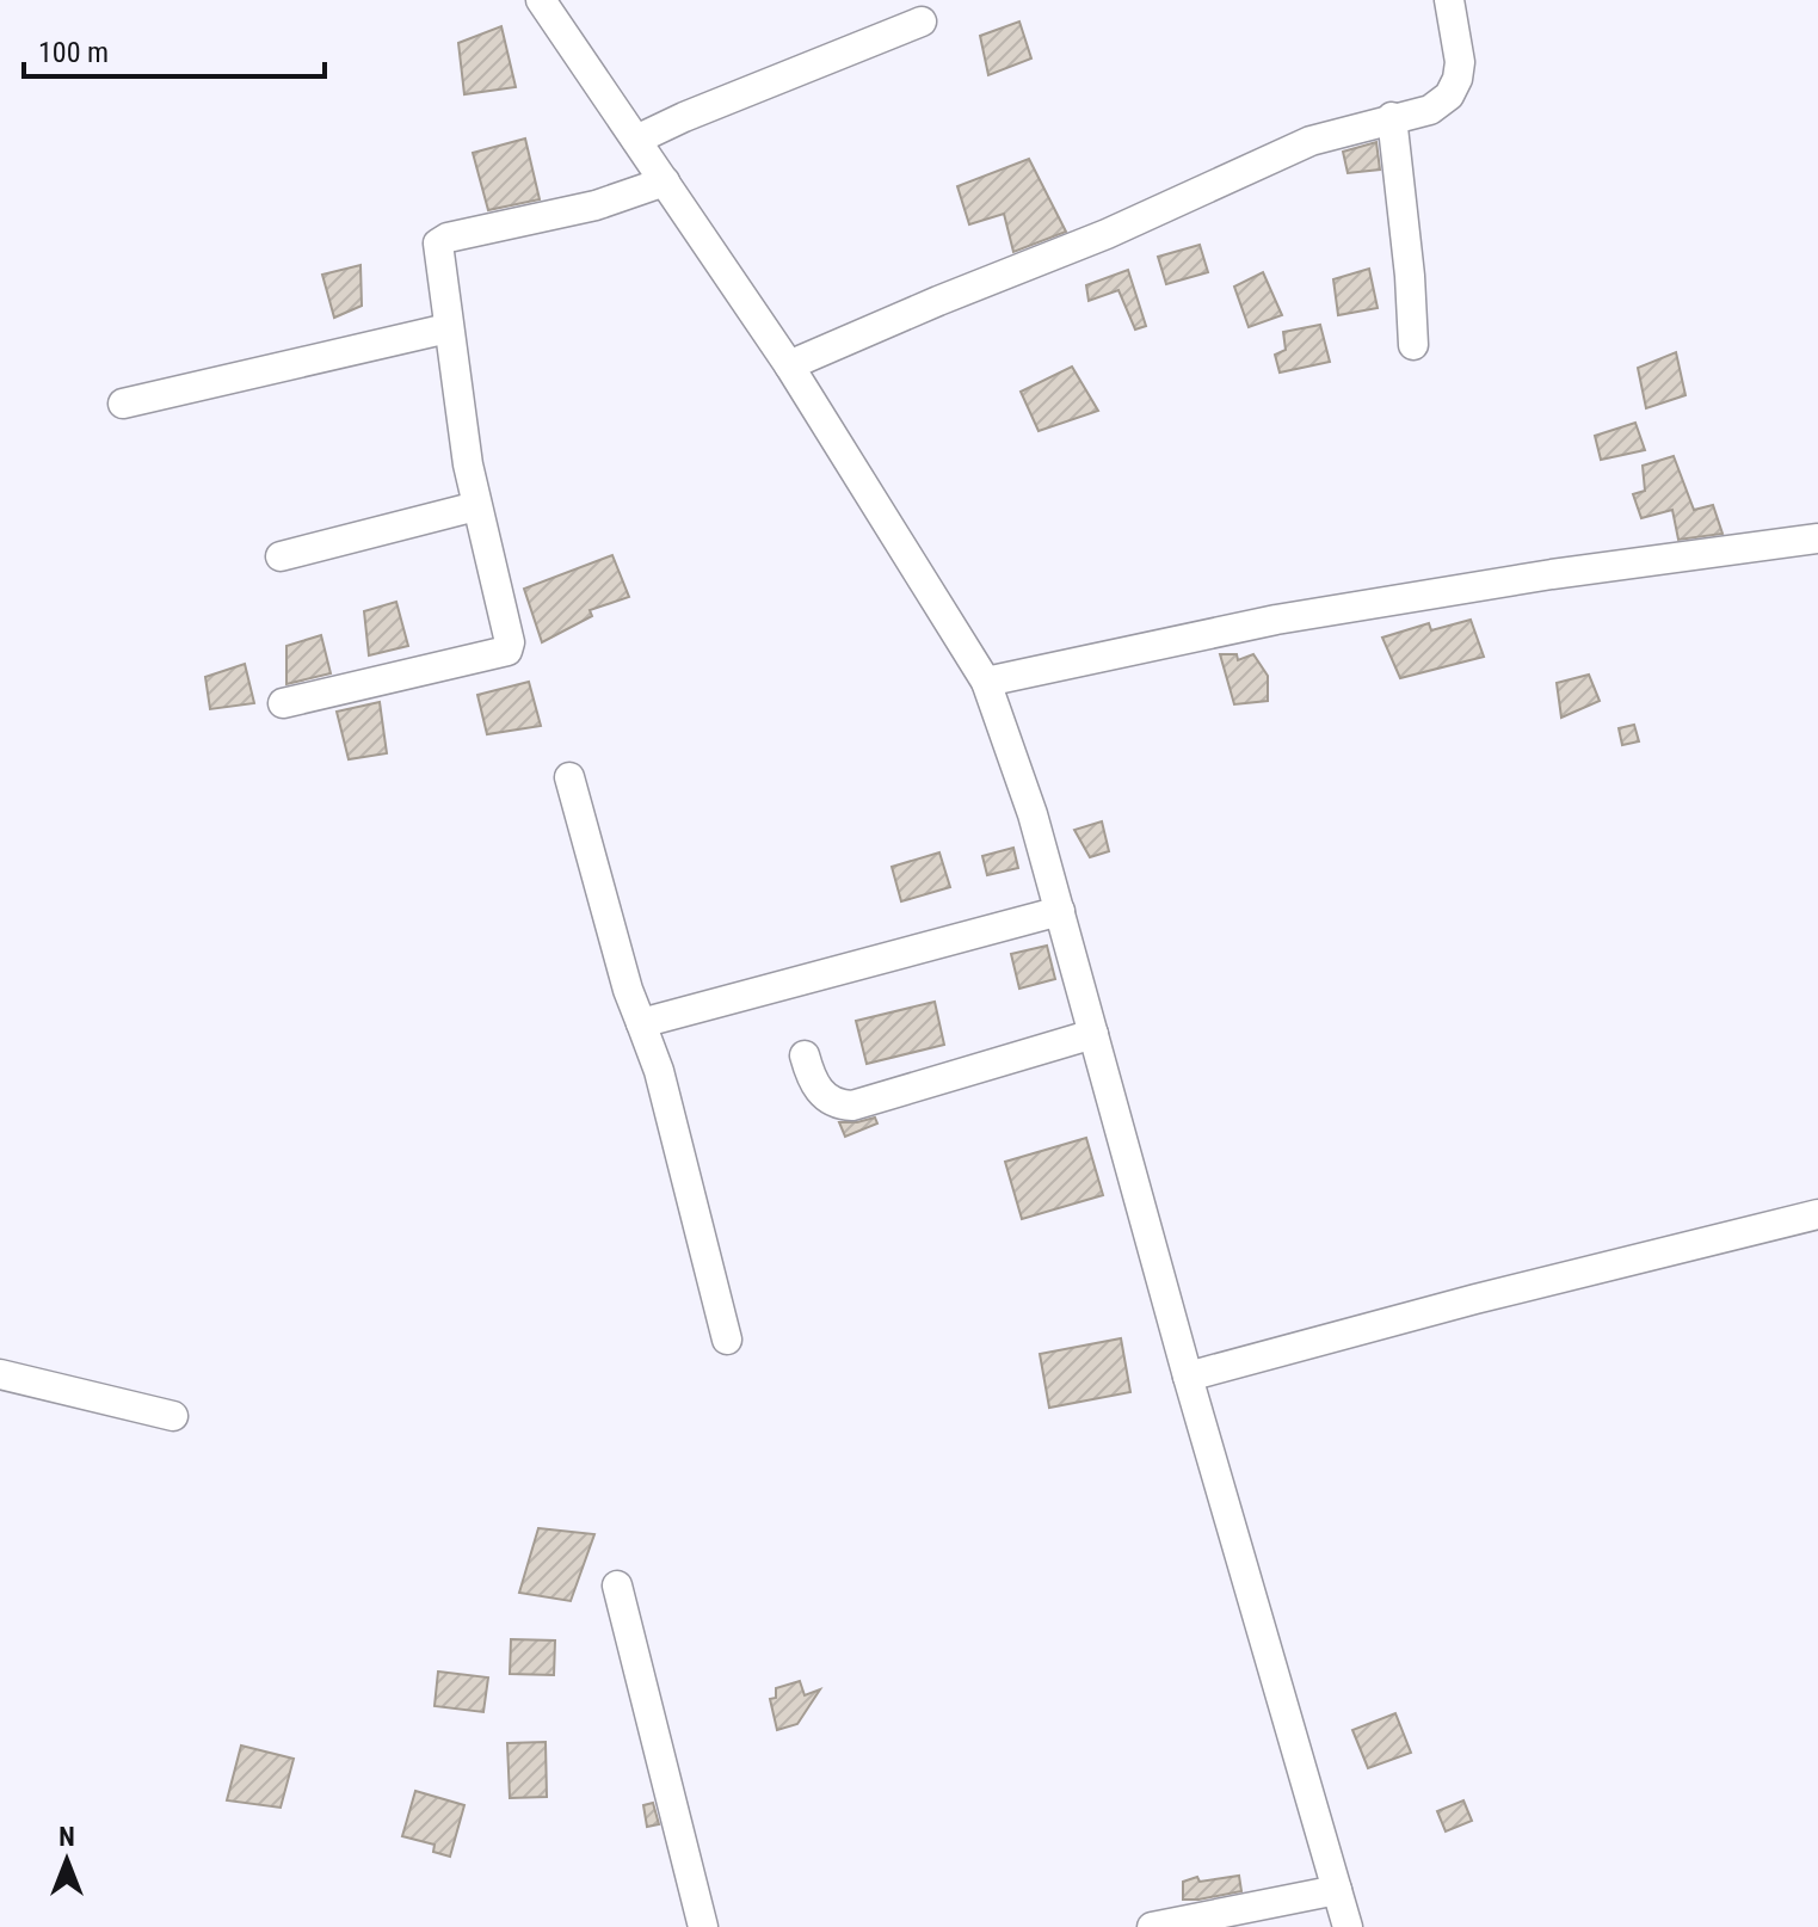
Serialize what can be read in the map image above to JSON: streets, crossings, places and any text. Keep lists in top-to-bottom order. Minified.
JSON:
{"scale_bar":"100 m","north":"top"}
